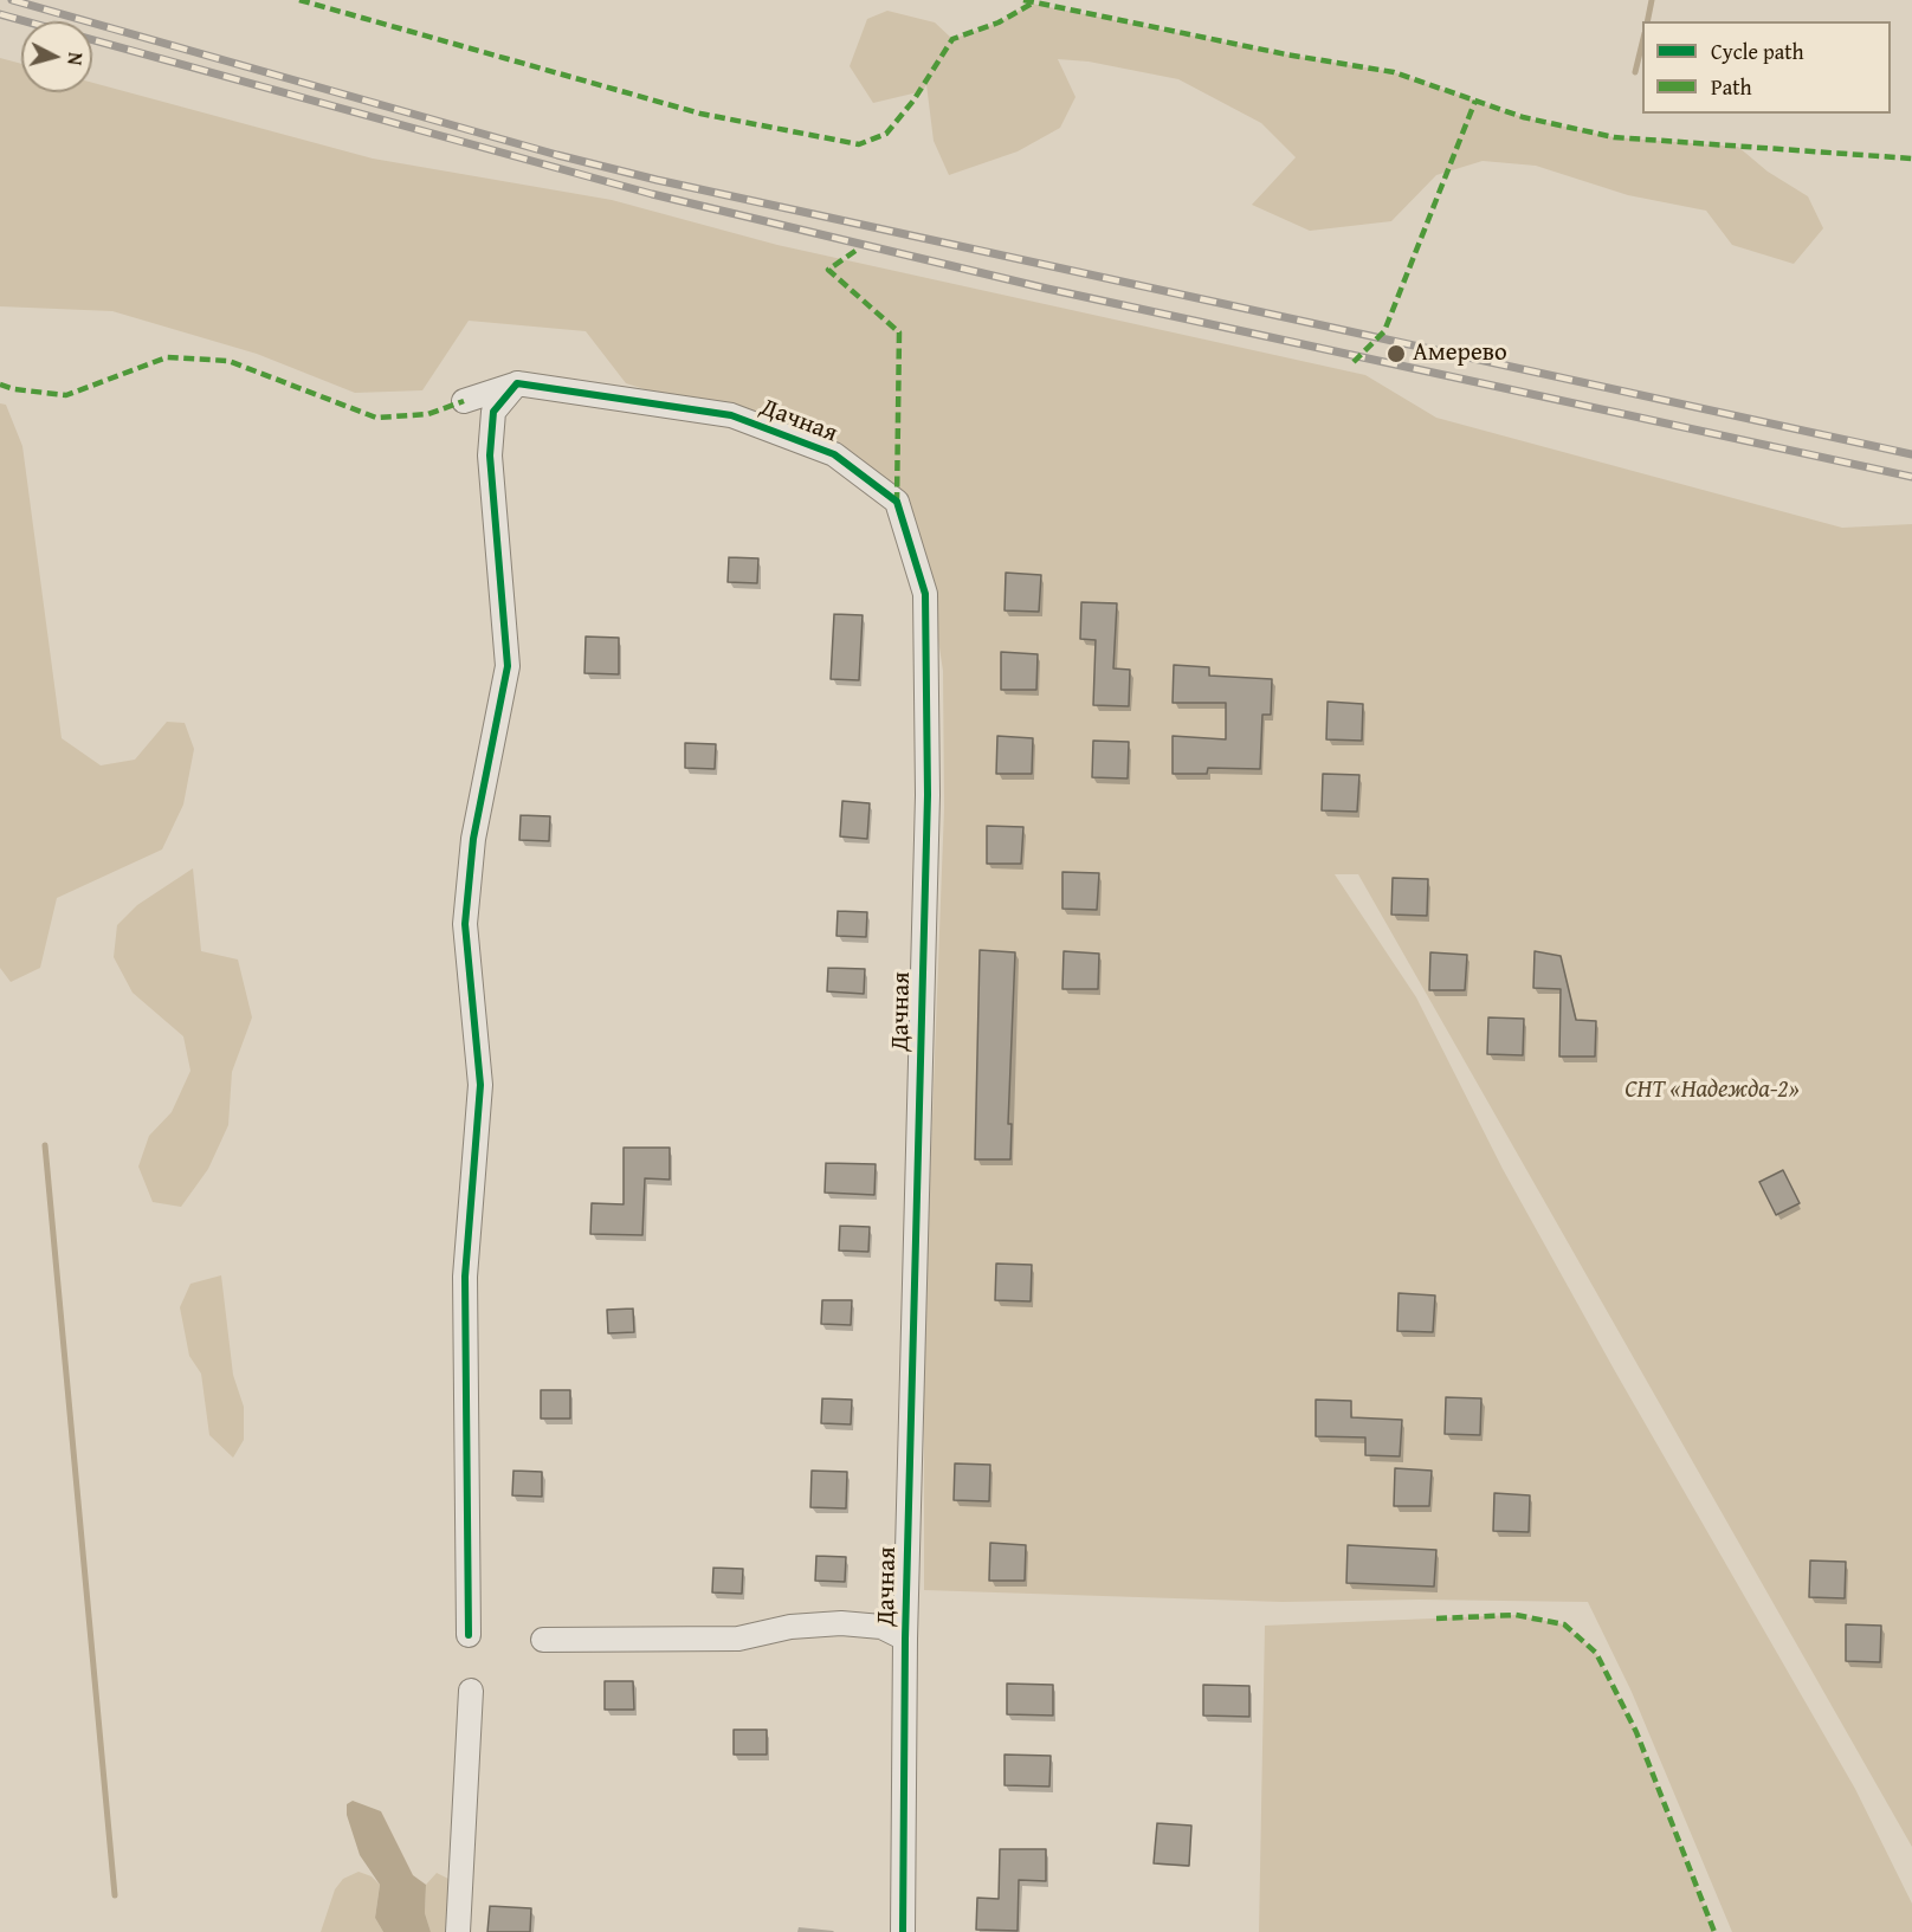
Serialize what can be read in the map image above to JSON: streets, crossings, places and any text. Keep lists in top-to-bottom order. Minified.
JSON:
{"streets":{"street":["Дачная"]},"parks":["СНТ «Надежда-2»"],"places":["Амерево"],"legend":["Cycle path","Path"],"north":"right"}
